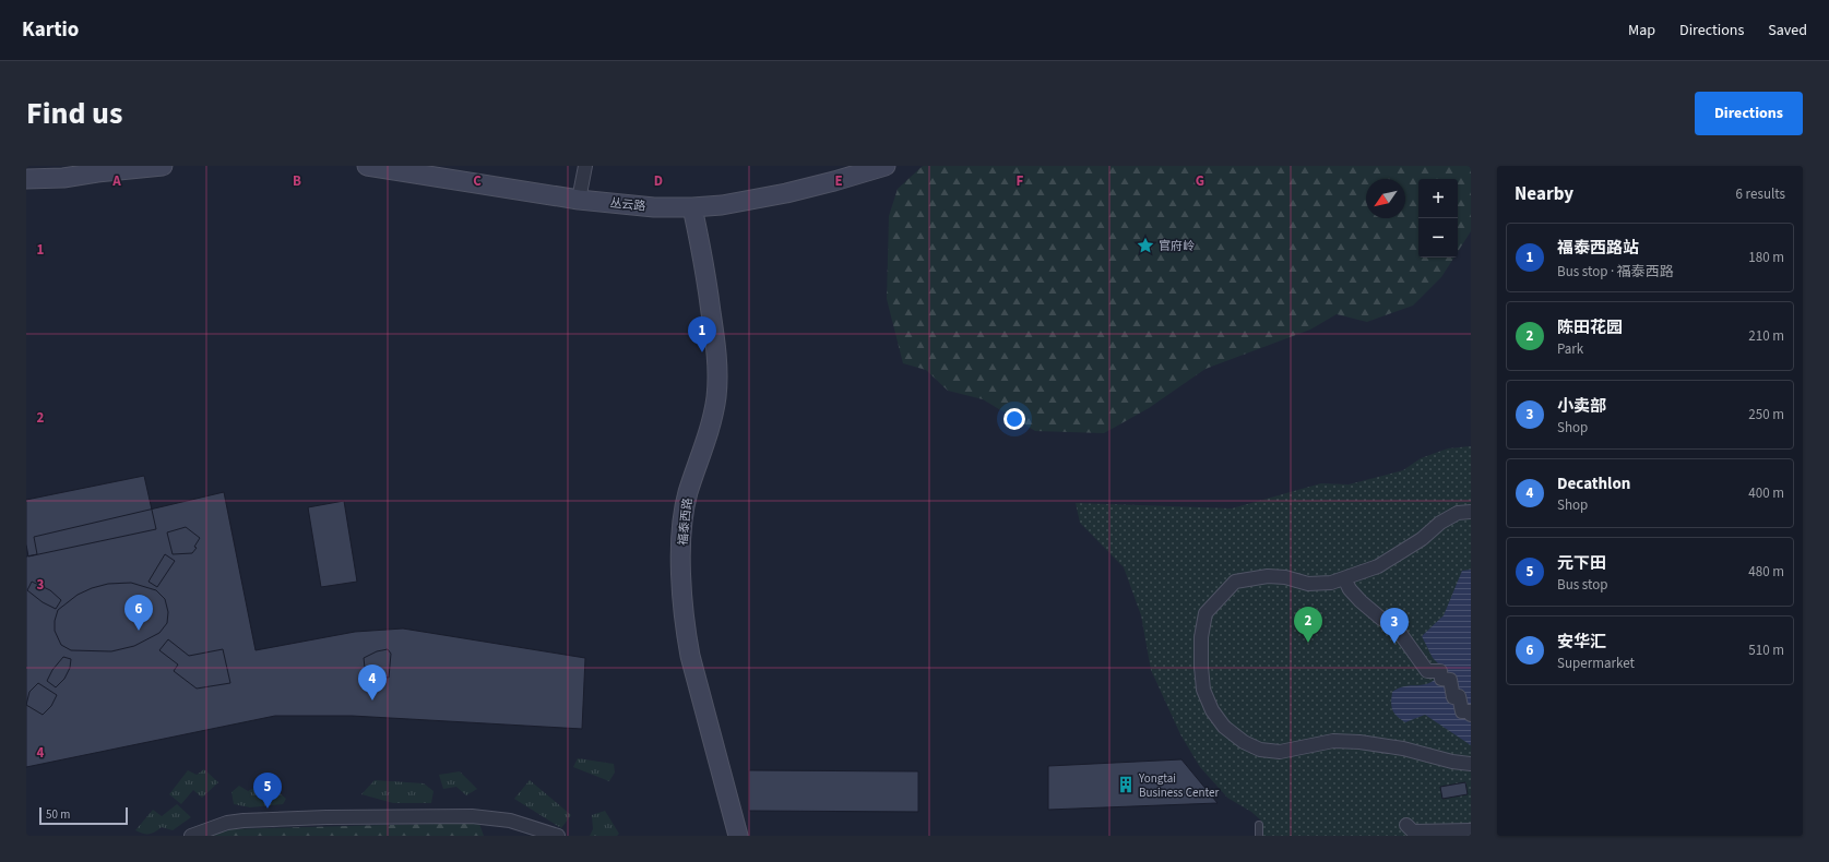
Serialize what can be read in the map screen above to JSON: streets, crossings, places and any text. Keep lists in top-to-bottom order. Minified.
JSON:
{"streets":{"street":["丛云路","福泰西路"]},"crossings":[["丛云路","福泰西路"]],"places":{"place":["官府岭"],"building":["Yongtai Business Center"]},"scale_bar":"50 m","north":"bottom left","page":{"header":"Kartio","nav":["Map","Directions","Saved"],"title":"Find us","buttons":"Directions","heading":["Nearby","6 results"],"map_buttons":["+","−"],"list":[{"mark":"1","name":"福泰西路站","note":"Bus stop · 福泰西路","value":"180 m"},{"mark":"2","name":"陈田花园","note":"Park","value":"210 m"},{"mark":"3","name":"小卖部","note":"Shop","value":"250 m"},{"mark":"4","name":"Decathlon","note":"Shop","value":"400 m"},{"mark":"5","name":"元下田","note":"Bus stop","value":"480 m"},{"mark":"6","name":"安华汇","note":"Supermarket","value":"510 m"}],"pins":["1","6","2","3","4","5"],"scale":"50 m"},"grid":{"columns":["A","B","C","D","E","F","G"],"rows":["1","2","3","4"]}}
